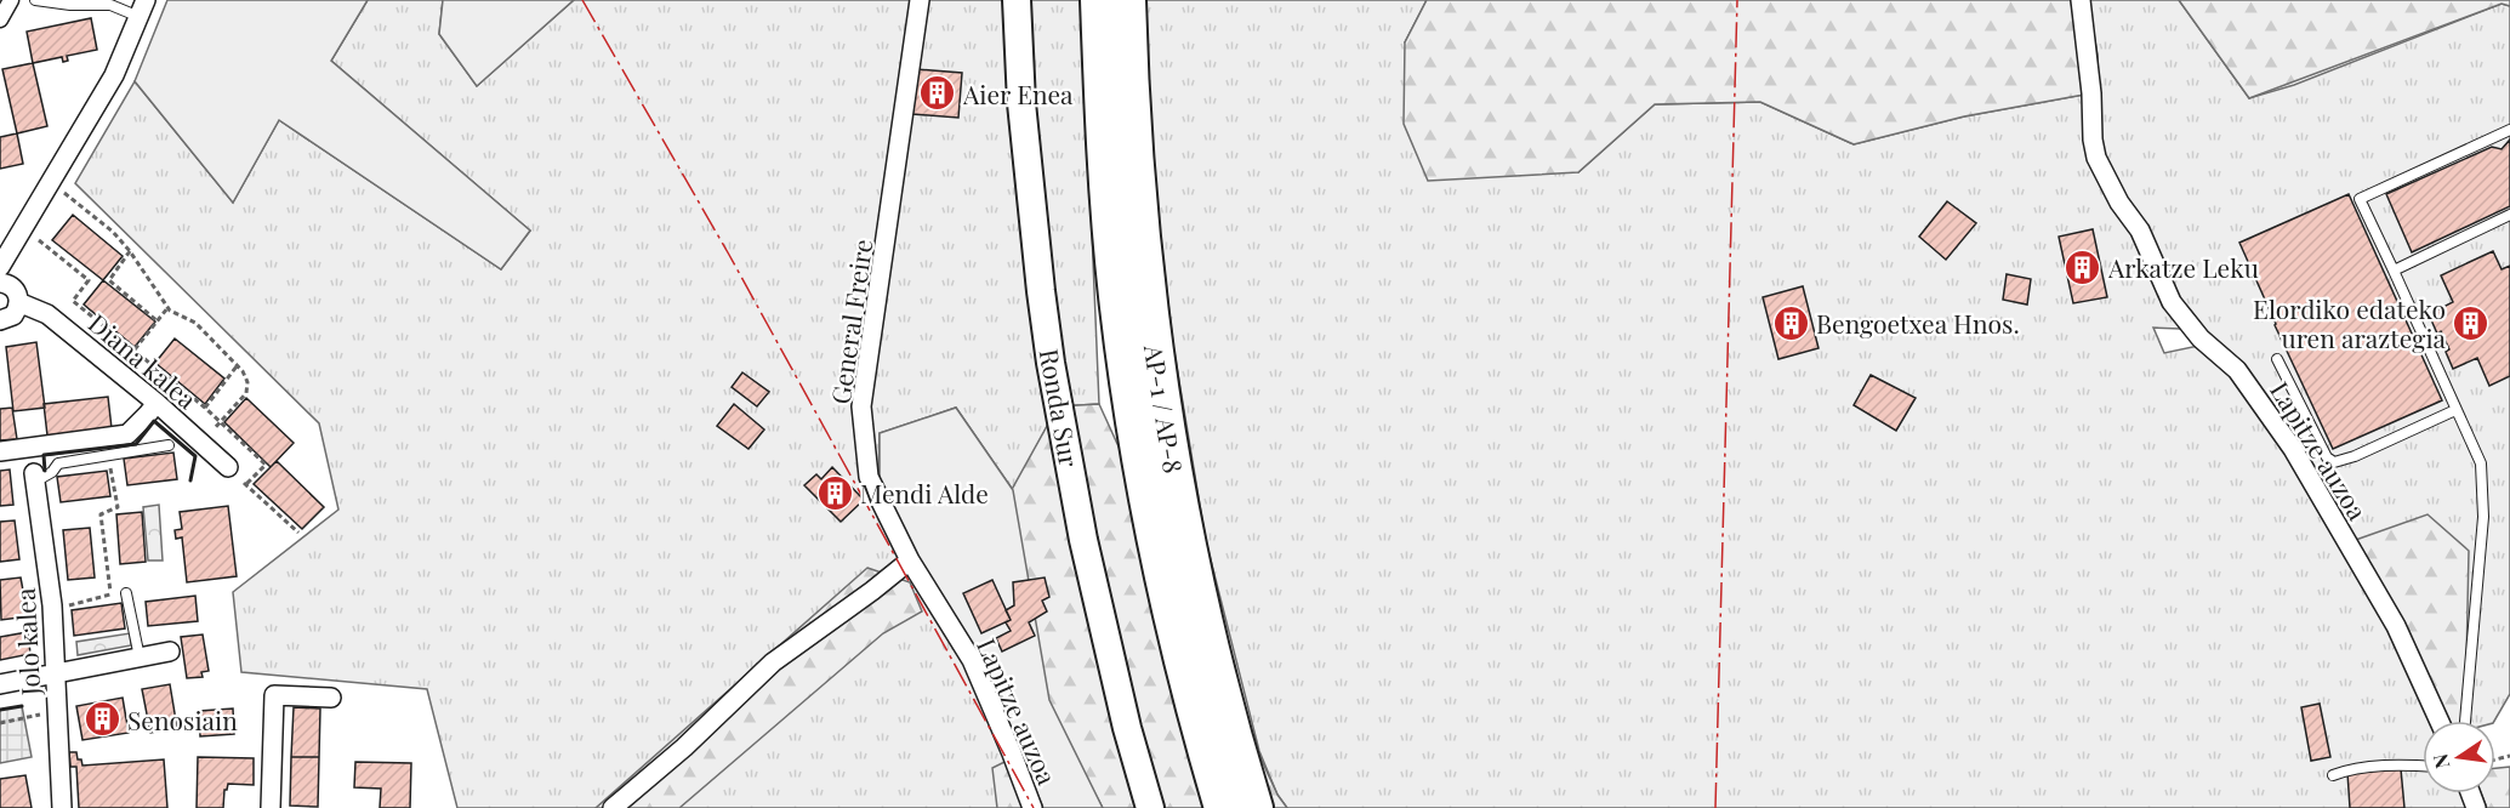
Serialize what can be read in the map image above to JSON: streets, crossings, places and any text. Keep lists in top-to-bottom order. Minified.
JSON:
{"streets":{"highway":["AP-1 / AP-8"],"main road":["Ronda Sur"],"street":["General Freire","Diana kalea","Lapitze auzoa","Jolo kalea"]},"crossings":[["General Freire","Lapitze auzoa"]],"places":{"building":["Aier Enea","Arkatze Leku","Bengoetxea Hnos.","Elordiko edateko uren araztegia","Mendi Alde","Senosiain"]},"north":"left"}
